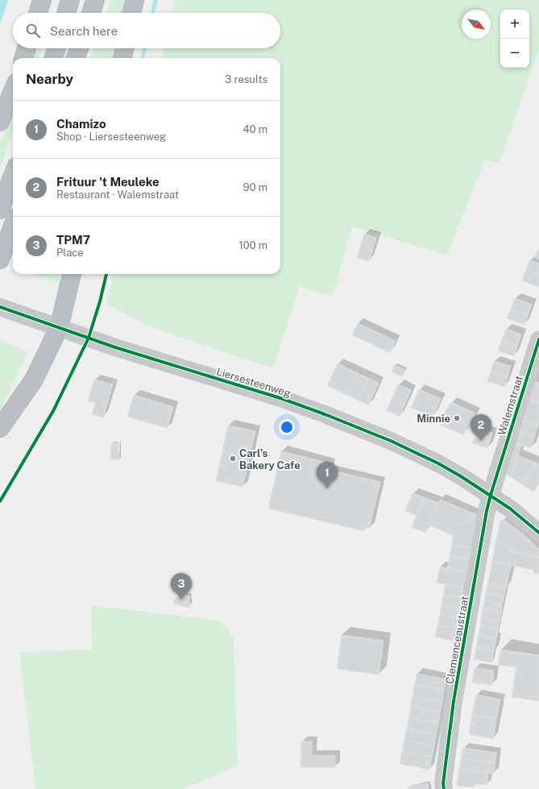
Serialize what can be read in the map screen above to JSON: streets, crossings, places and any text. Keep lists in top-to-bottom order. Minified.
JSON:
{"streets":{"main road":["Liersesteenweg"],"street":["Walemstraat","Clemenceaustraat"]},"crossings":[["Liersesteenweg","Walemstraat"],["Liersesteenweg","Clemenceaustraat"],["Walemstraat","Clemenceaustraat"]],"places":["Minnie","Carl’s Bakery Cafe"],"north":"bottom right","page":{"map_buttons":["+","−"],"search":"Search here","heading":["Nearby","3 results"],"list":[{"mark":"1","name":"Chamizo","note":"Shop · Liersesteenweg","value":"40 m"},{"mark":"2","name":"Frituur 't Meuleke","note":"Restaurant · Walemstraat","value":"90 m"},{"mark":"3","name":"TPM7","note":"Place","value":"100 m"}],"pins":["2","1","3"]}}
